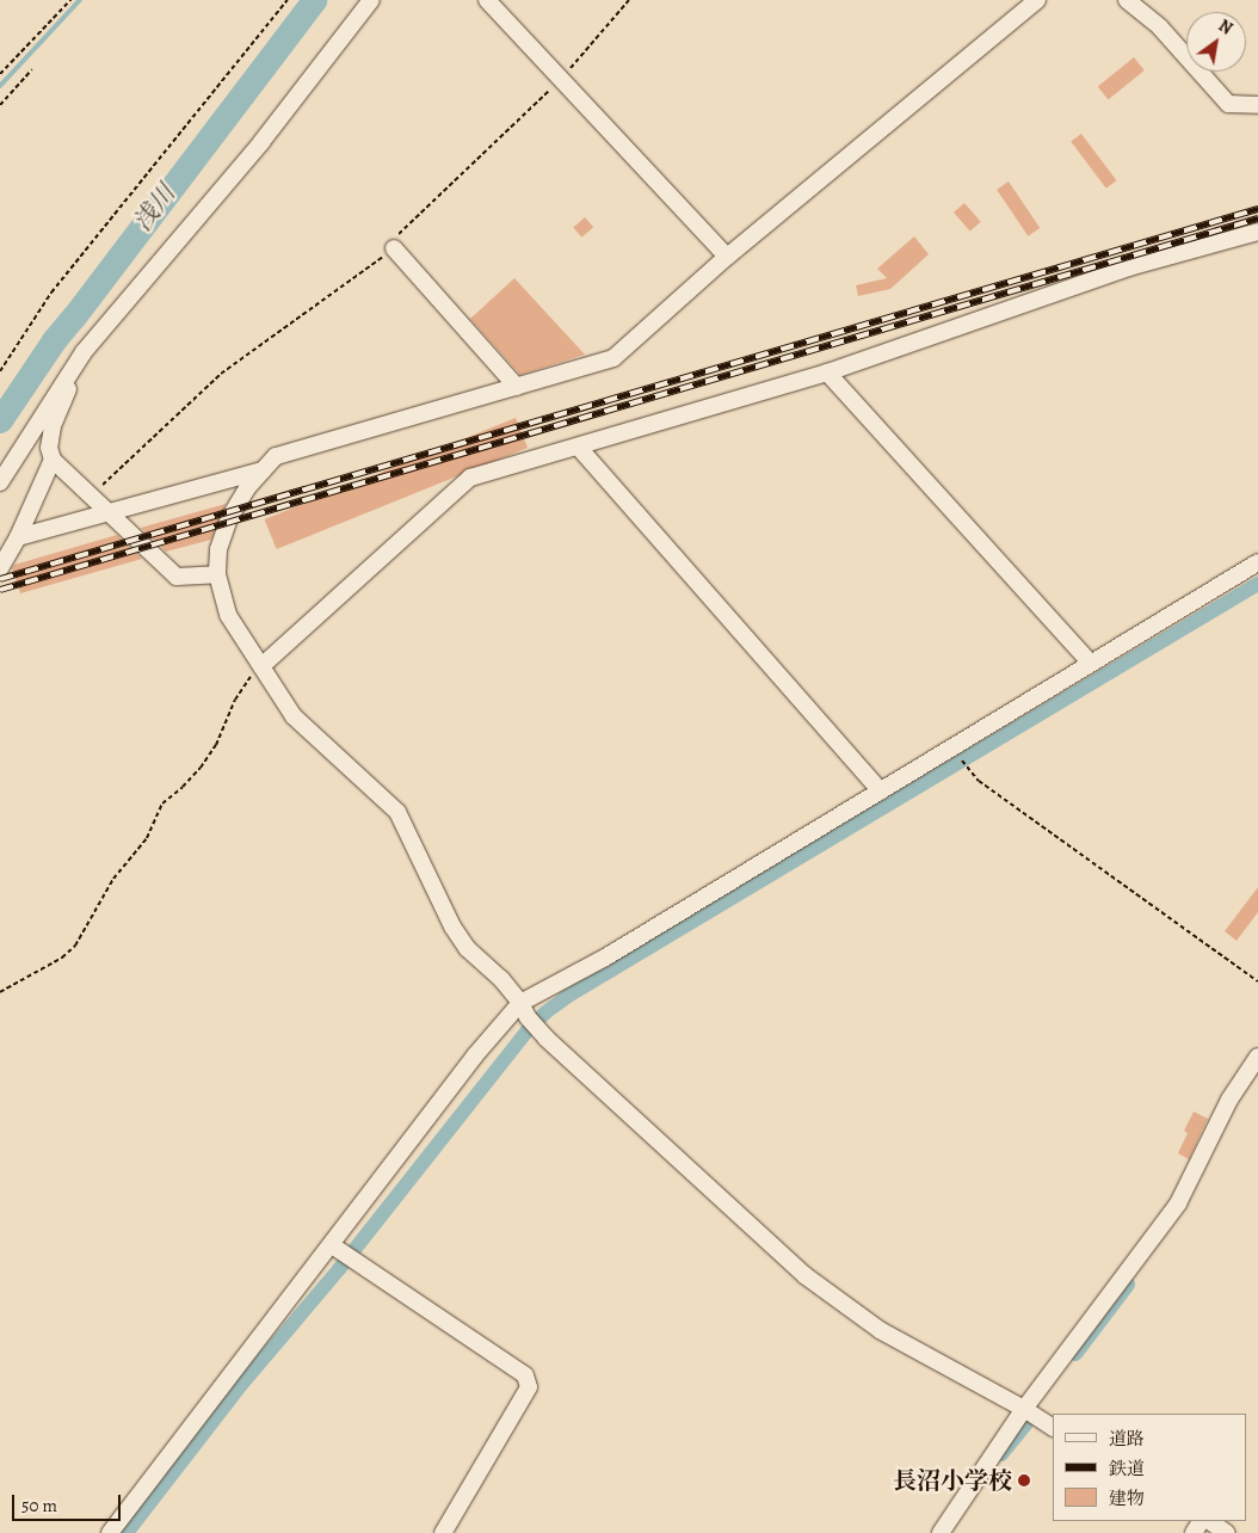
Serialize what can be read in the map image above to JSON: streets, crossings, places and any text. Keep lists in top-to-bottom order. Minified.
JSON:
{"water":["浅川"],"places":["長沼小学校"],"legend":["道路","鉄道","建物"],"scale_bar":"50 m","north":"top right"}
